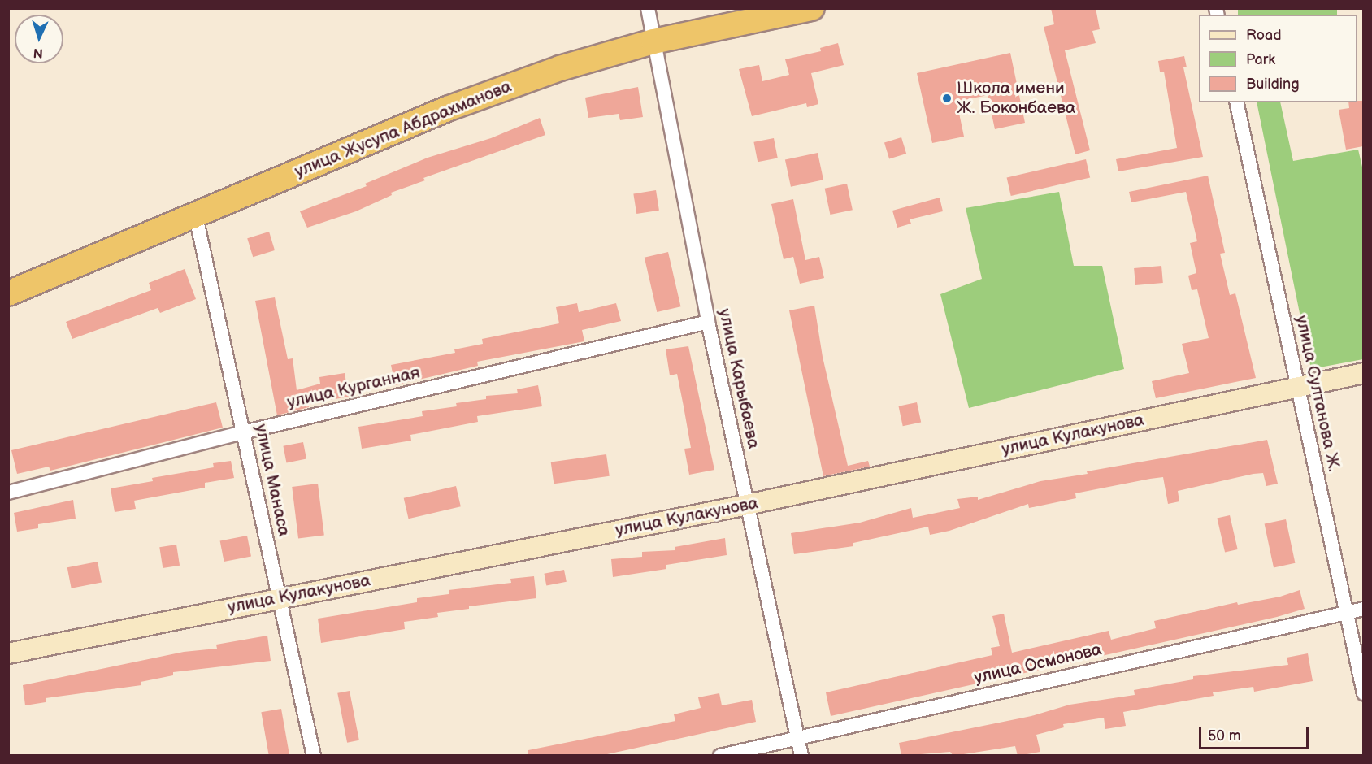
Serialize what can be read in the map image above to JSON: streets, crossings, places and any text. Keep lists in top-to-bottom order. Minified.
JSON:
{"streets":{"highway":["улица Жусупа Абдрахманова"],"street":["улица Карыбаева","улица Курганная","улица Султанова Ж.","улица Кулакунова","улица Манаса","улица Осмонова"]},"crossings":[["улица Жусупа Абдрахманова","улица Карыбаева"],["улица Жусупа Абдрахманова","улица Манаса"],["улица Карыбаева","улица Курганная"],["улица Карыбаева","улица Кулакунова"],["улица Карыбаева","улица Осмонова"],["улица Курганная","улица Манаса"],["улица Султанова Ж.","улица Кулакунова"],["улица Султанова Ж.","улица Осмонова"],["улица Кулакунова","улица Манаса"]],"places":["Школа имени Ж. Боконбаева"],"legend":["Road","Park","Building"],"scale_bar":"50 m","north":"bottom"}
